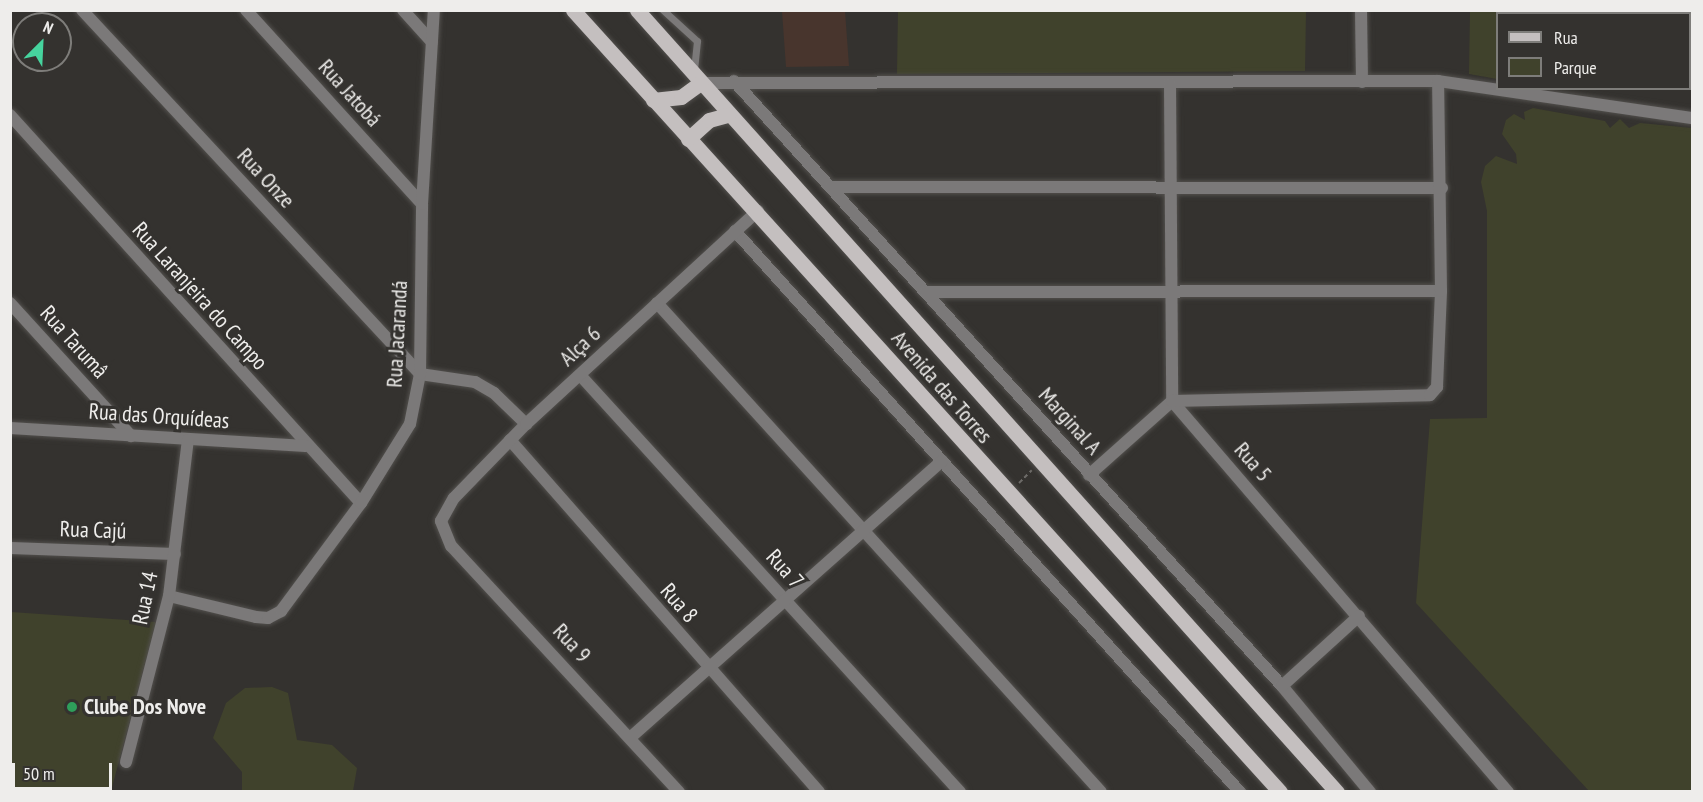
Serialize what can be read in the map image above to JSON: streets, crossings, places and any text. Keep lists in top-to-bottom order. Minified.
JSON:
{"streets":{"main road":["Avenida das Torres"],"street":["Rua Jatobá","Rua Onze","Rua Laranjeira do Campo","Rua Jacarandá","Rua Tarumâ","Alça 6","Rua das Orquídeas","Marginal A","Rua 5","Rua Cajú","Rua 7","Rua 14","Rua 8","Rua 9"]},"crossings":[["Rua Jatobá","Rua Jacarandá"],["Rua Onze","Rua Jacarandá"],["Rua Laranjeira do Campo","Rua Jacarandá"],["Rua Laranjeira do Campo","Rua das Orquídeas"],["Rua Jacarandá","Rua 14"],["Rua Tarumâ","Rua das Orquídeas"],["Alça 6","Avenida das Torres"],["Alça 6","Rua 7"],["Alça 6","Rua 8"],["Alça 6","Rua 9"],["Rua das Orquídeas","Rua 14"],["Rua Cajú","Rua 14"]],"places":["Clube Dos Nove"],"legend":["Rua","Parque"],"scale_bar":"50 m","north":"top right"}
